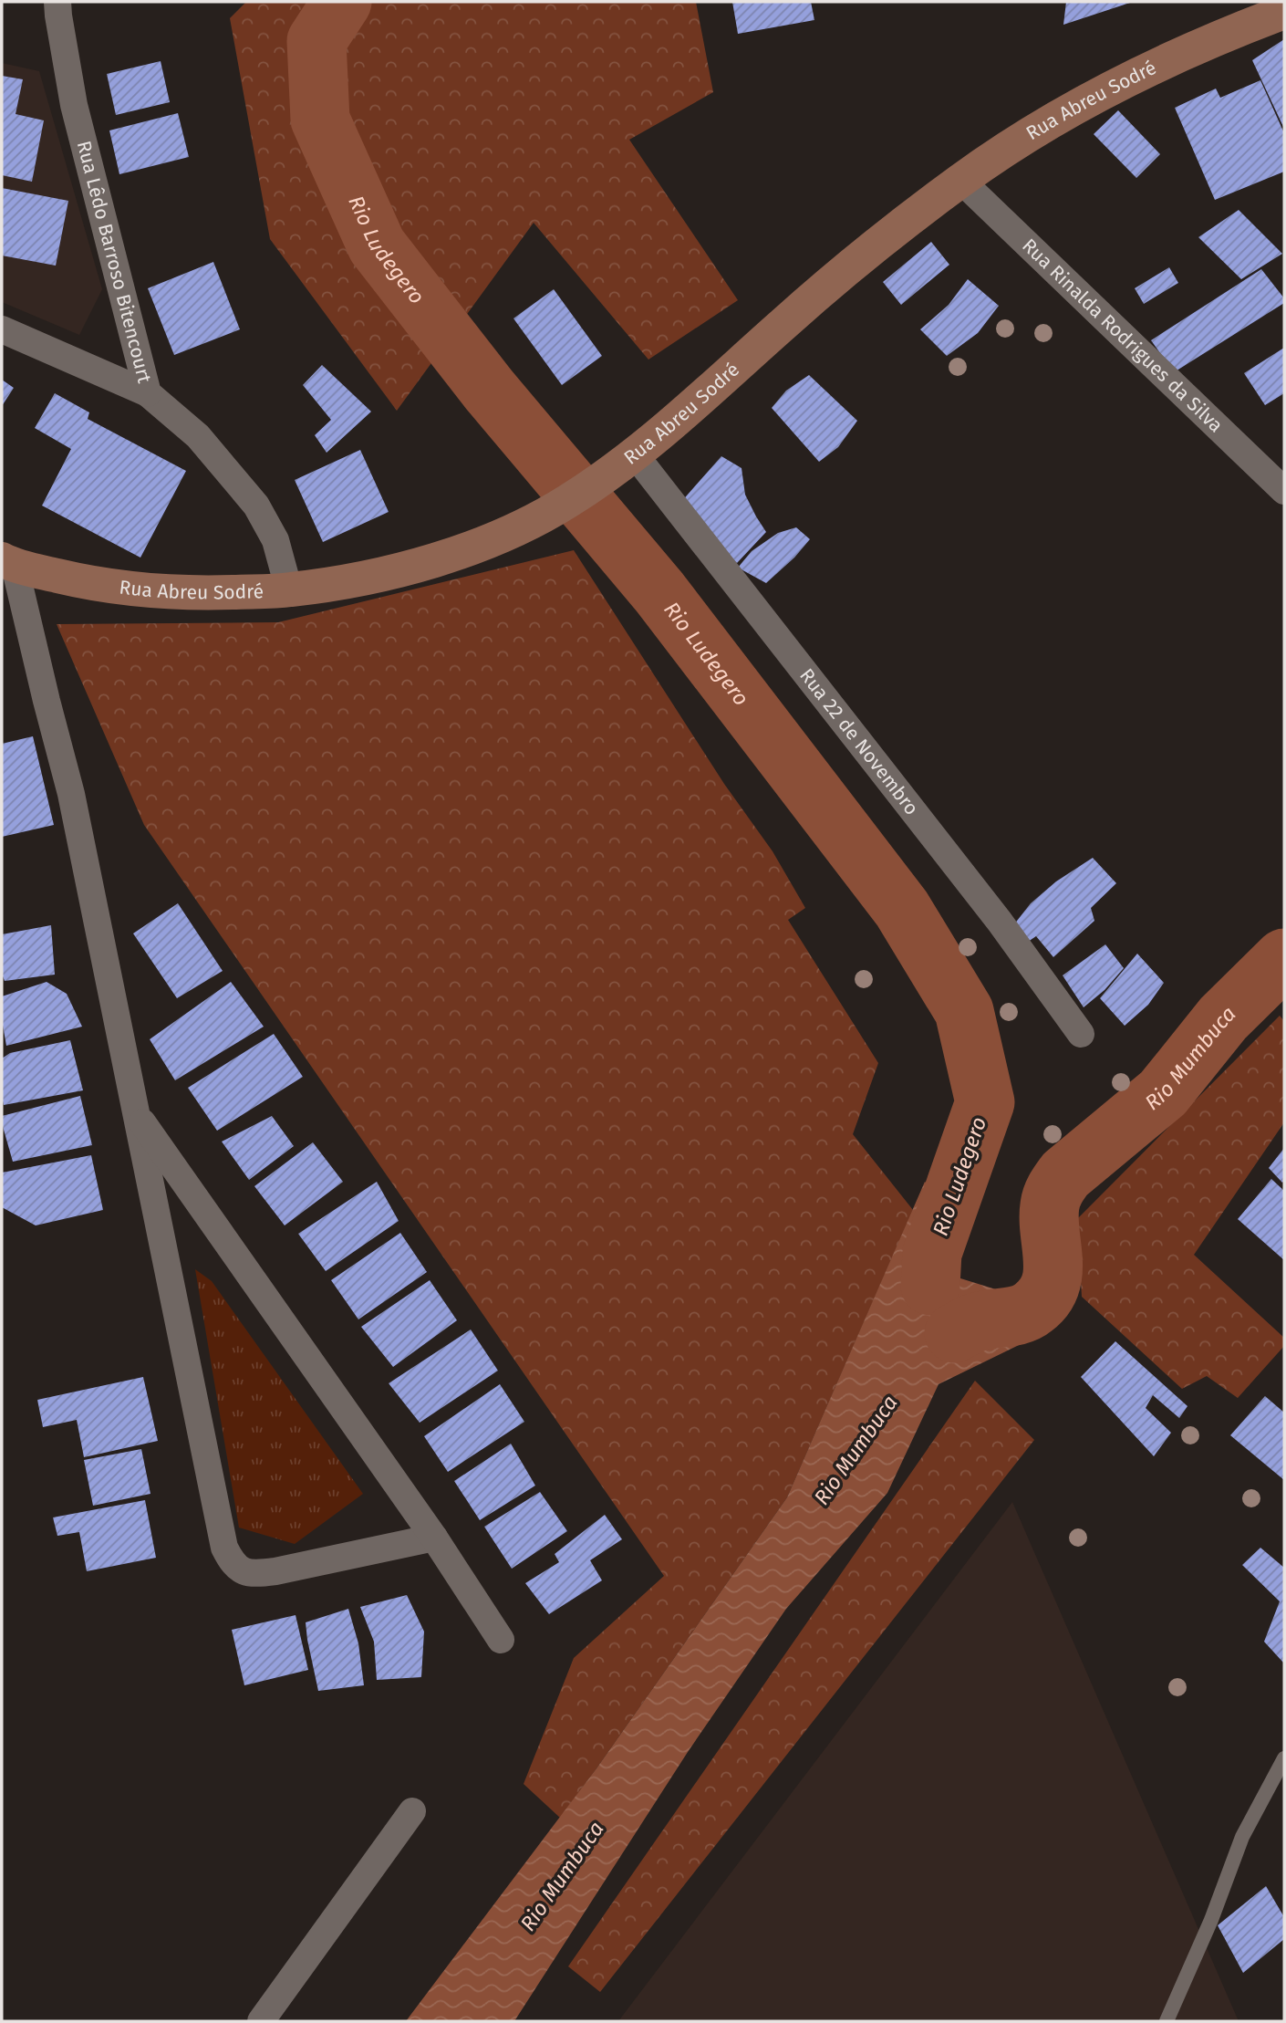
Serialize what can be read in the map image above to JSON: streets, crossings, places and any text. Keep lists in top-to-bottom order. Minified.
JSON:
{"streets":{"main road":["Rua Abreu Sodré"],"street":["Rua Lêdo Barroso Bitencourt","Rua Rinalda Rodrigues da Silva","Rua 22 de Novembro"]},"crossings":[["Rua Abreu Sodré","Rua Lêdo Barroso Bitencourt"],["Rua Abreu Sodré","Rua Rinalda Rodrigues da Silva"],["Rua Abreu Sodré","Rua 22 de Novembro"]],"water":["Rio Ludegero","Rio Mumbuca"]}
